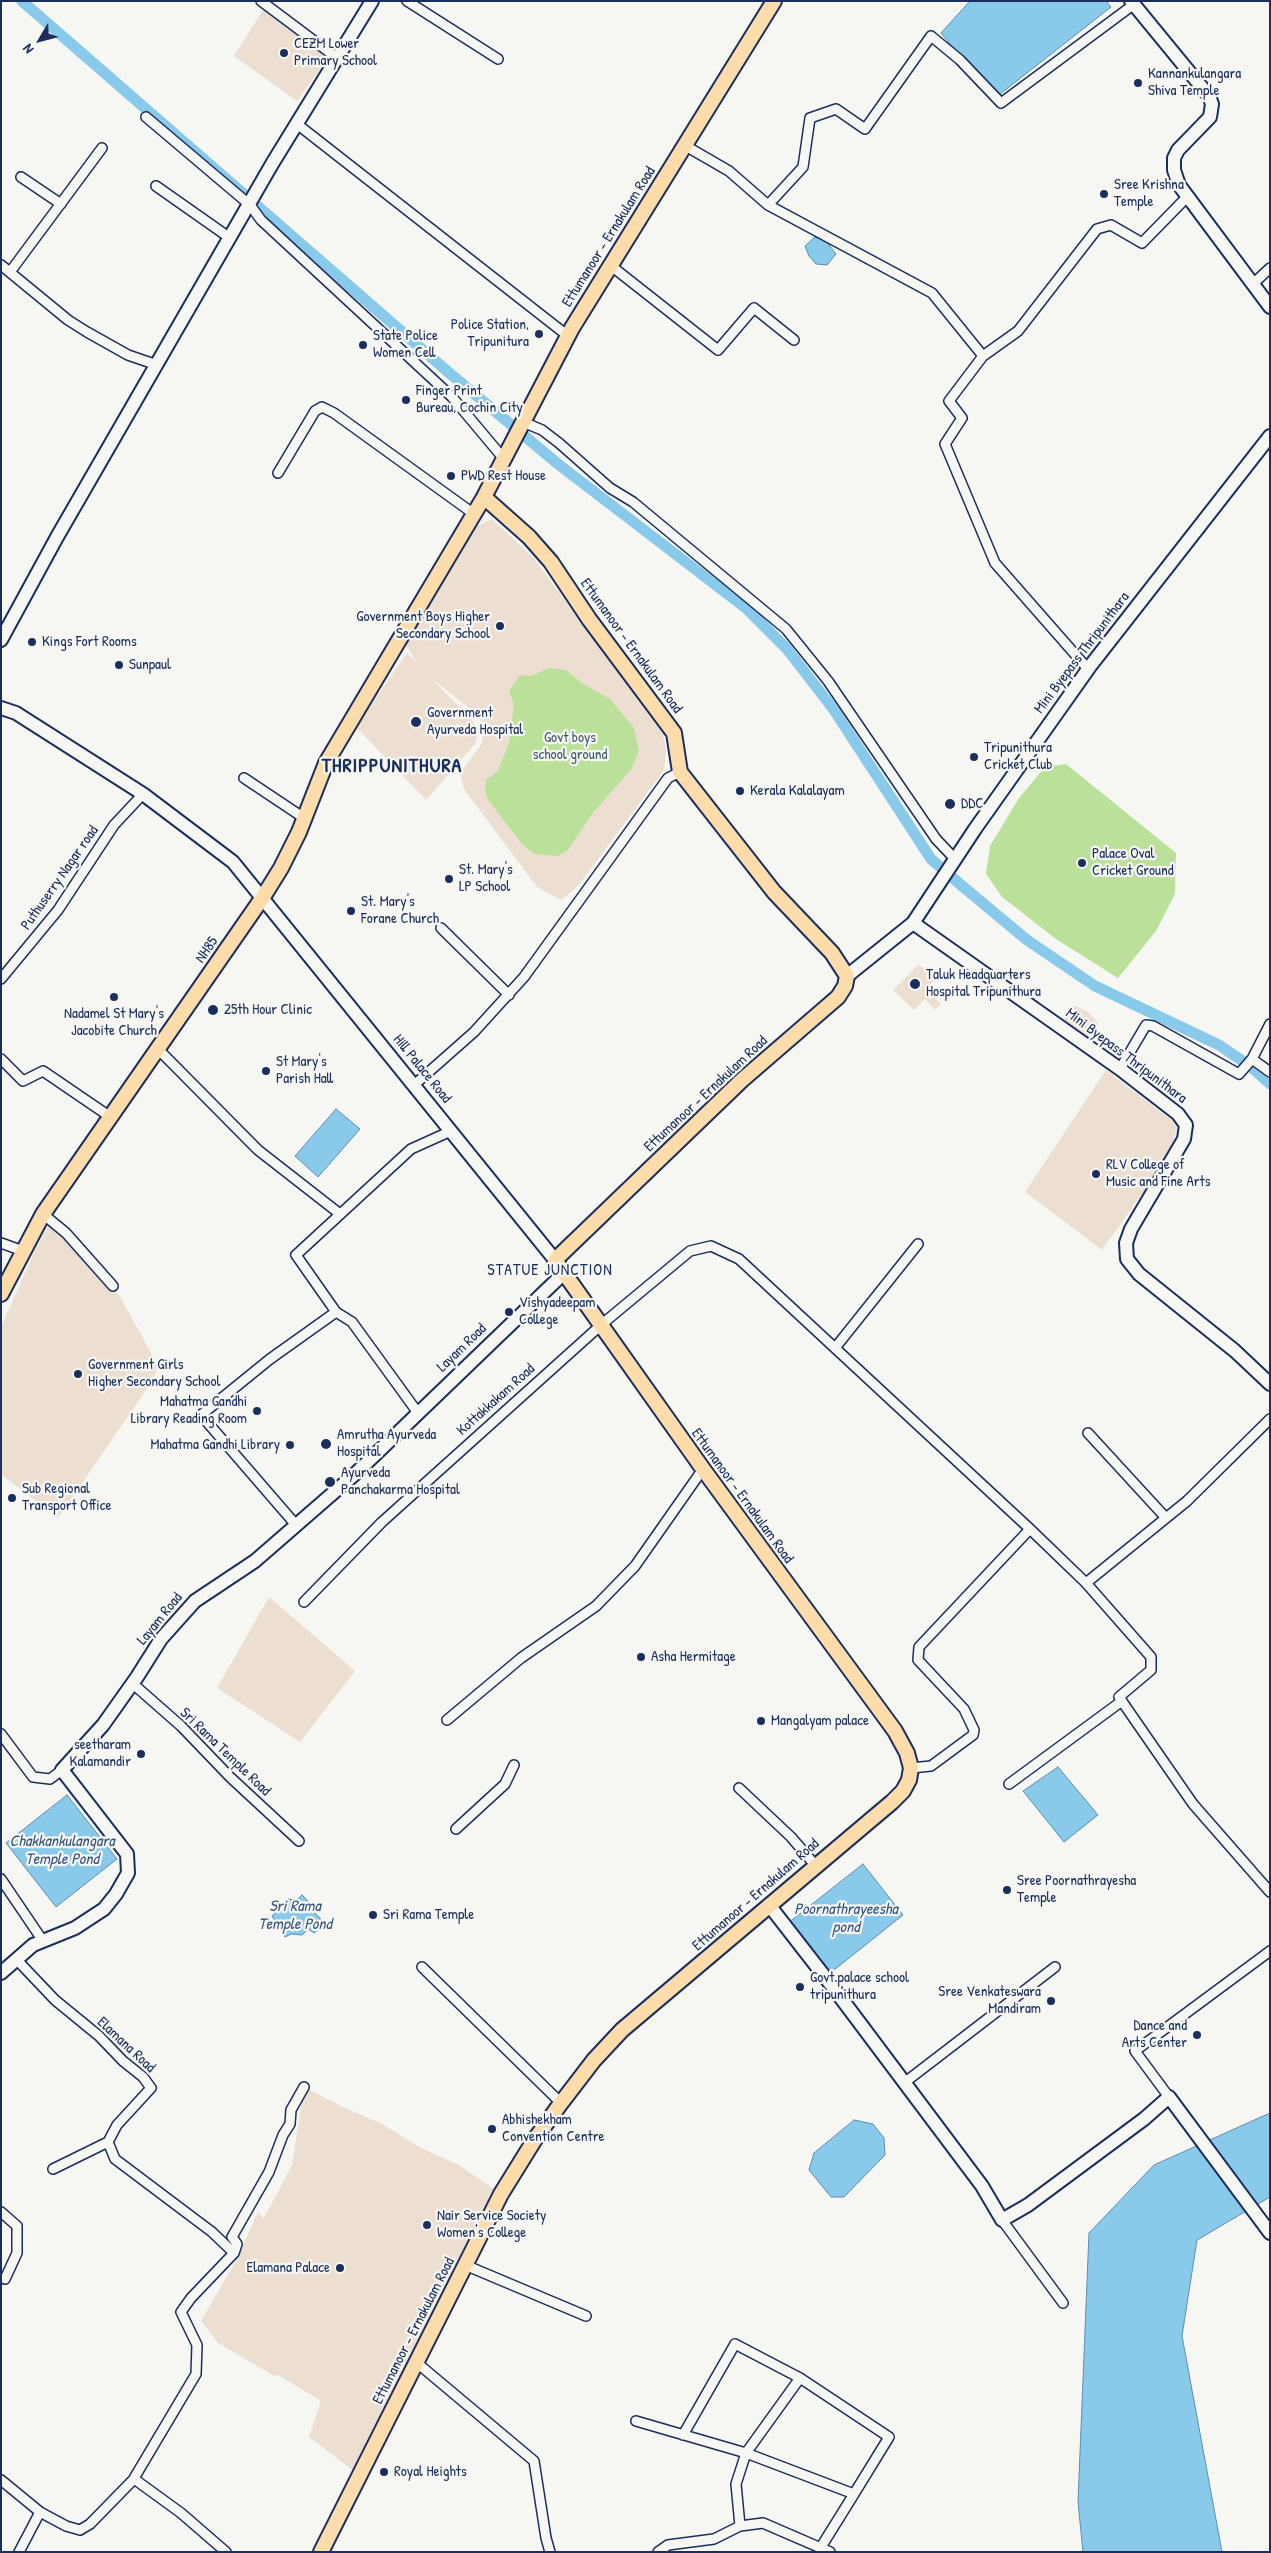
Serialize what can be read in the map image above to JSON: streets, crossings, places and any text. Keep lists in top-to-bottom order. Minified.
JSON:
{"streets":{"main road":["Ettumanoor - Ernakulam Road","Mini Byepass Thripunithara","NH85","Hill Palace Road","Layam Road"],"street":["Puthuserry Nagar road","Kottakkakam Road","Sri Rama Temple Road","Elamana Road"]},"crossings":[["Ettumanoor - Ernakulam Road","Mini Byepass Thripunithara"],["Ettumanoor - Ernakulam Road","NH85"],["Ettumanoor - Ernakulam Road","Hill Palace Road"],["Ettumanoor - Ernakulam Road","Layam Road"],["Ettumanoor - Ernakulam Road","Kottakkakam Road"],["NH85","Hill Palace Road"],["Layam Road","Sri Rama Temple Road"]],"districts":["THRIPPUNITHURA","STATUE JUNCTION"],"water":["Chakkankulangara Temple Pond","Sri Rama Temple Pond","Poornathrayeesha pond"],"parks":["Govt boys school ground"],"places":["CEZM Lower Primary School","Kannankulangara Shiva Temple","Sree Krishna Temple","Police Station, Tripunitura","State Police Women Cell","Finger Print Bureau, Cochin City","PWD Rest House","Government Boys Higher Secondary School","Kings Fort Rooms","Sunpaul","Government Ayurveda Hospital","Tripunithura Cricket Club","Kerala Kalalayam","DDC","Palace Oval Cricket Ground","St. Mary's LP School","St. Mary's Forane Church","Taluk Headquarters Hospital Tripunithura","Nadamel St Mary's Jacobite Church","25th Hour Clinic","St Mary's Parish Hall","RLV College of Music and Fine Arts","Vishyadeepam College","Government Girls Higher Secondary School","Mahatma Gandhi Library Reading Room","Amrutha Ayurveda Hospital","Mahatma Gandhi Library","Ayurveda Panchakarma Hospital","Sub Regional Transport Office","Asha Hermitage","Mangalyam palace","seetharam Kalamandir","Sree Poornathrayesha Temple","Sri Rama Temple","Govt.palace school tripunithura","Sree Venkateswara Mandiram","Dance and Arts Center","Abhishekham Convention Centre","Nair Service Society Women's College","Elamana Palace","Royal Heights"],"north":"bottom left"}
